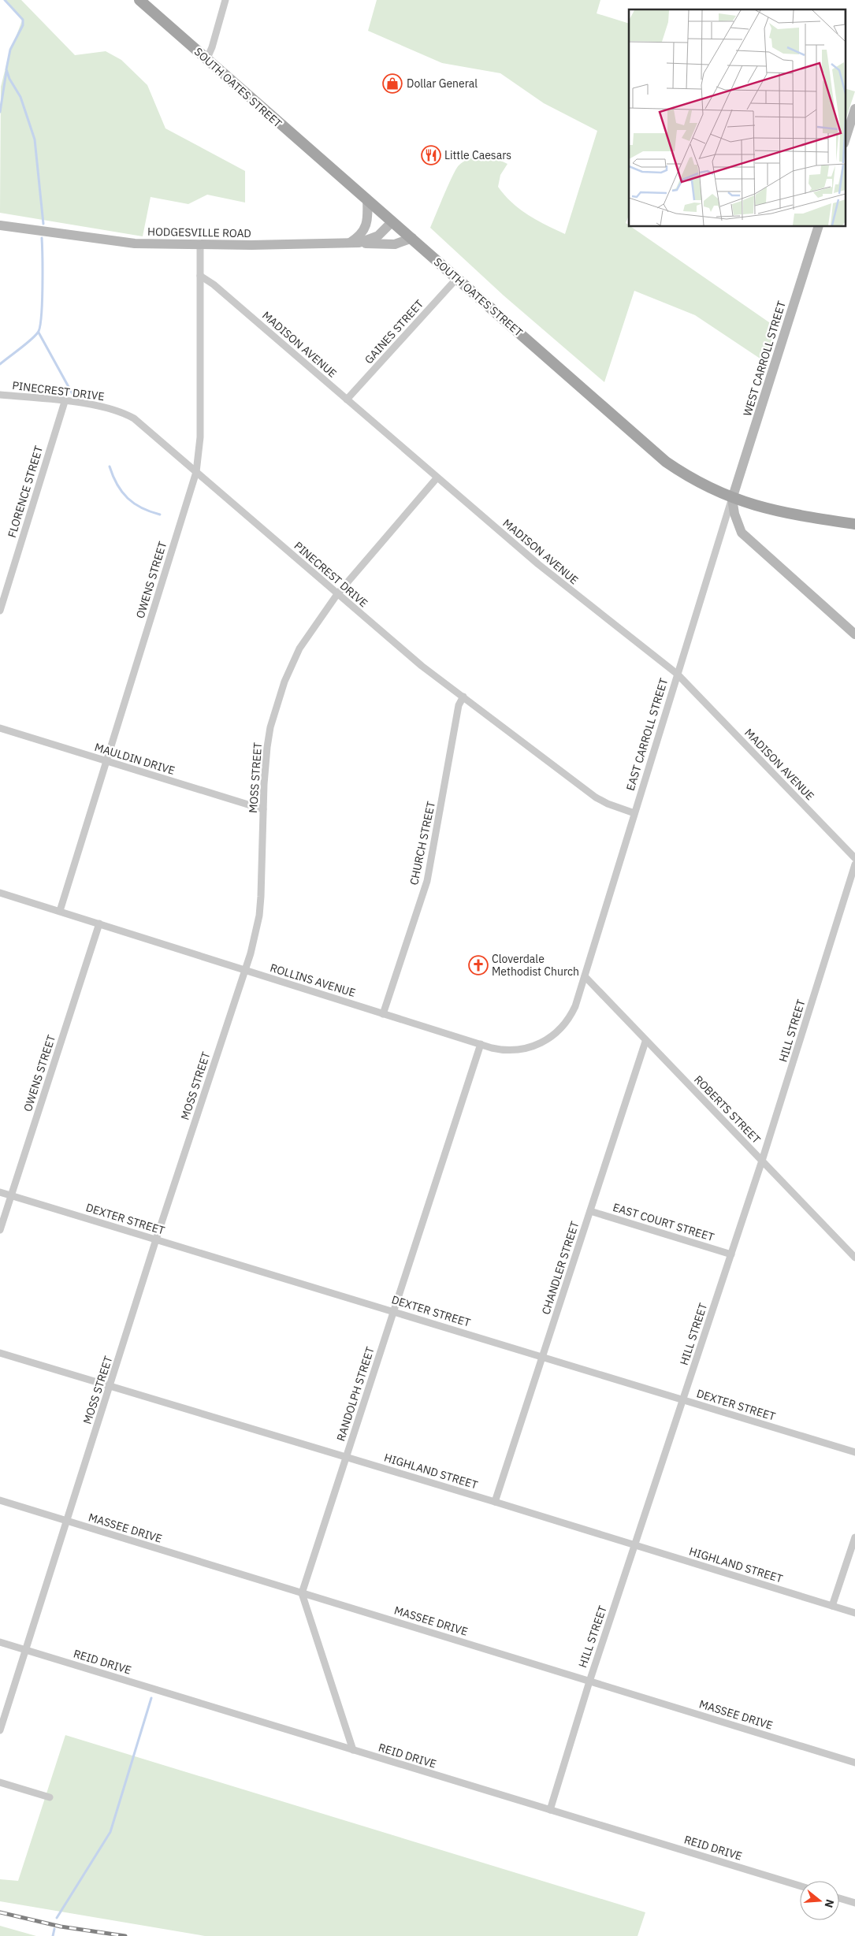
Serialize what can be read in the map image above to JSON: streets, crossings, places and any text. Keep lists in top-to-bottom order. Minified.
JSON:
{"streets":{"main road":["SOUTH OATES STREET"],"street":["HODGESVILLE ROAD","GAINES STREET","MADISON AVENUE","WEST CARROLL STREET","PINECREST DRIVE","FLORENCE STREET","OWENS STREET","EAST CARROLL STREET","MAULDIN DRIVE","MOSS STREET","CHURCH STREET","ROLLINS AVENUE","HILL STREET","ROBERTS STREET","DEXTER STREET","EAST COURT STREET","CHANDLER STREET","RANDOLPH STREET","HIGHLAND STREET","MASSEE DRIVE","REID DRIVE"]},"crossings":[["SOUTH OATES STREET","HODGESVILLE ROAD"],["SOUTH OATES STREET","GAINES STREET"],["SOUTH OATES STREET","WEST CARROLL STREET"],["SOUTH OATES STREET","EAST CARROLL STREET"],["HODGESVILLE ROAD","OWENS STREET"],["GAINES STREET","MADISON AVENUE"],["MADISON AVENUE","OWENS STREET"],["MADISON AVENUE","EAST CARROLL STREET"],["MADISON AVENUE","MOSS STREET"],["WEST CARROLL STREET","EAST CARROLL STREET"],["PINECREST DRIVE","FLORENCE STREET"],["PINECREST DRIVE","OWENS STREET"],["PINECREST DRIVE","EAST CARROLL STREET"],["PINECREST DRIVE","MOSS STREET"],["PINECREST DRIVE","CHURCH STREET"],["OWENS STREET","MAULDIN DRIVE"],["OWENS STREET","ROLLINS AVENUE"],["OWENS STREET","DEXTER STREET"],["EAST CARROLL STREET","ROLLINS AVENUE"],["EAST CARROLL STREET","ROBERTS STREET"],["MAULDIN DRIVE","MOSS STREET"],["MOSS STREET","ROLLINS AVENUE"],["MOSS STREET","DEXTER STREET"],["MOSS STREET","HIGHLAND STREET"],["MOSS STREET","MASSEE DRIVE"],["MOSS STREET","REID DRIVE"],["CHURCH STREET","ROLLINS AVENUE"],["ROLLINS AVENUE","ROBERTS STREET"],["ROLLINS AVENUE","RANDOLPH STREET"],["HILL STREET","ROBERTS STREET"],["HILL STREET","DEXTER STREET"],["HILL STREET","EAST COURT STREET"],["HILL STREET","HIGHLAND STREET"],["HILL STREET","MASSEE DRIVE"],["HILL STREET","REID DRIVE"],["ROBERTS STREET","CHANDLER STREET"],["DEXTER STREET","CHANDLER STREET"],["DEXTER STREET","RANDOLPH STREET"],["EAST COURT STREET","CHANDLER STREET"],["CHANDLER STREET","HIGHLAND STREET"],["RANDOLPH STREET","HIGHLAND STREET"],["RANDOLPH STREET","MASSEE DRIVE"]],"places":{"shop":["Dollar General"],"restaurant":["Little Caesars"],"church":["Cloverdale Methodist Church"]},"north":"right"}
